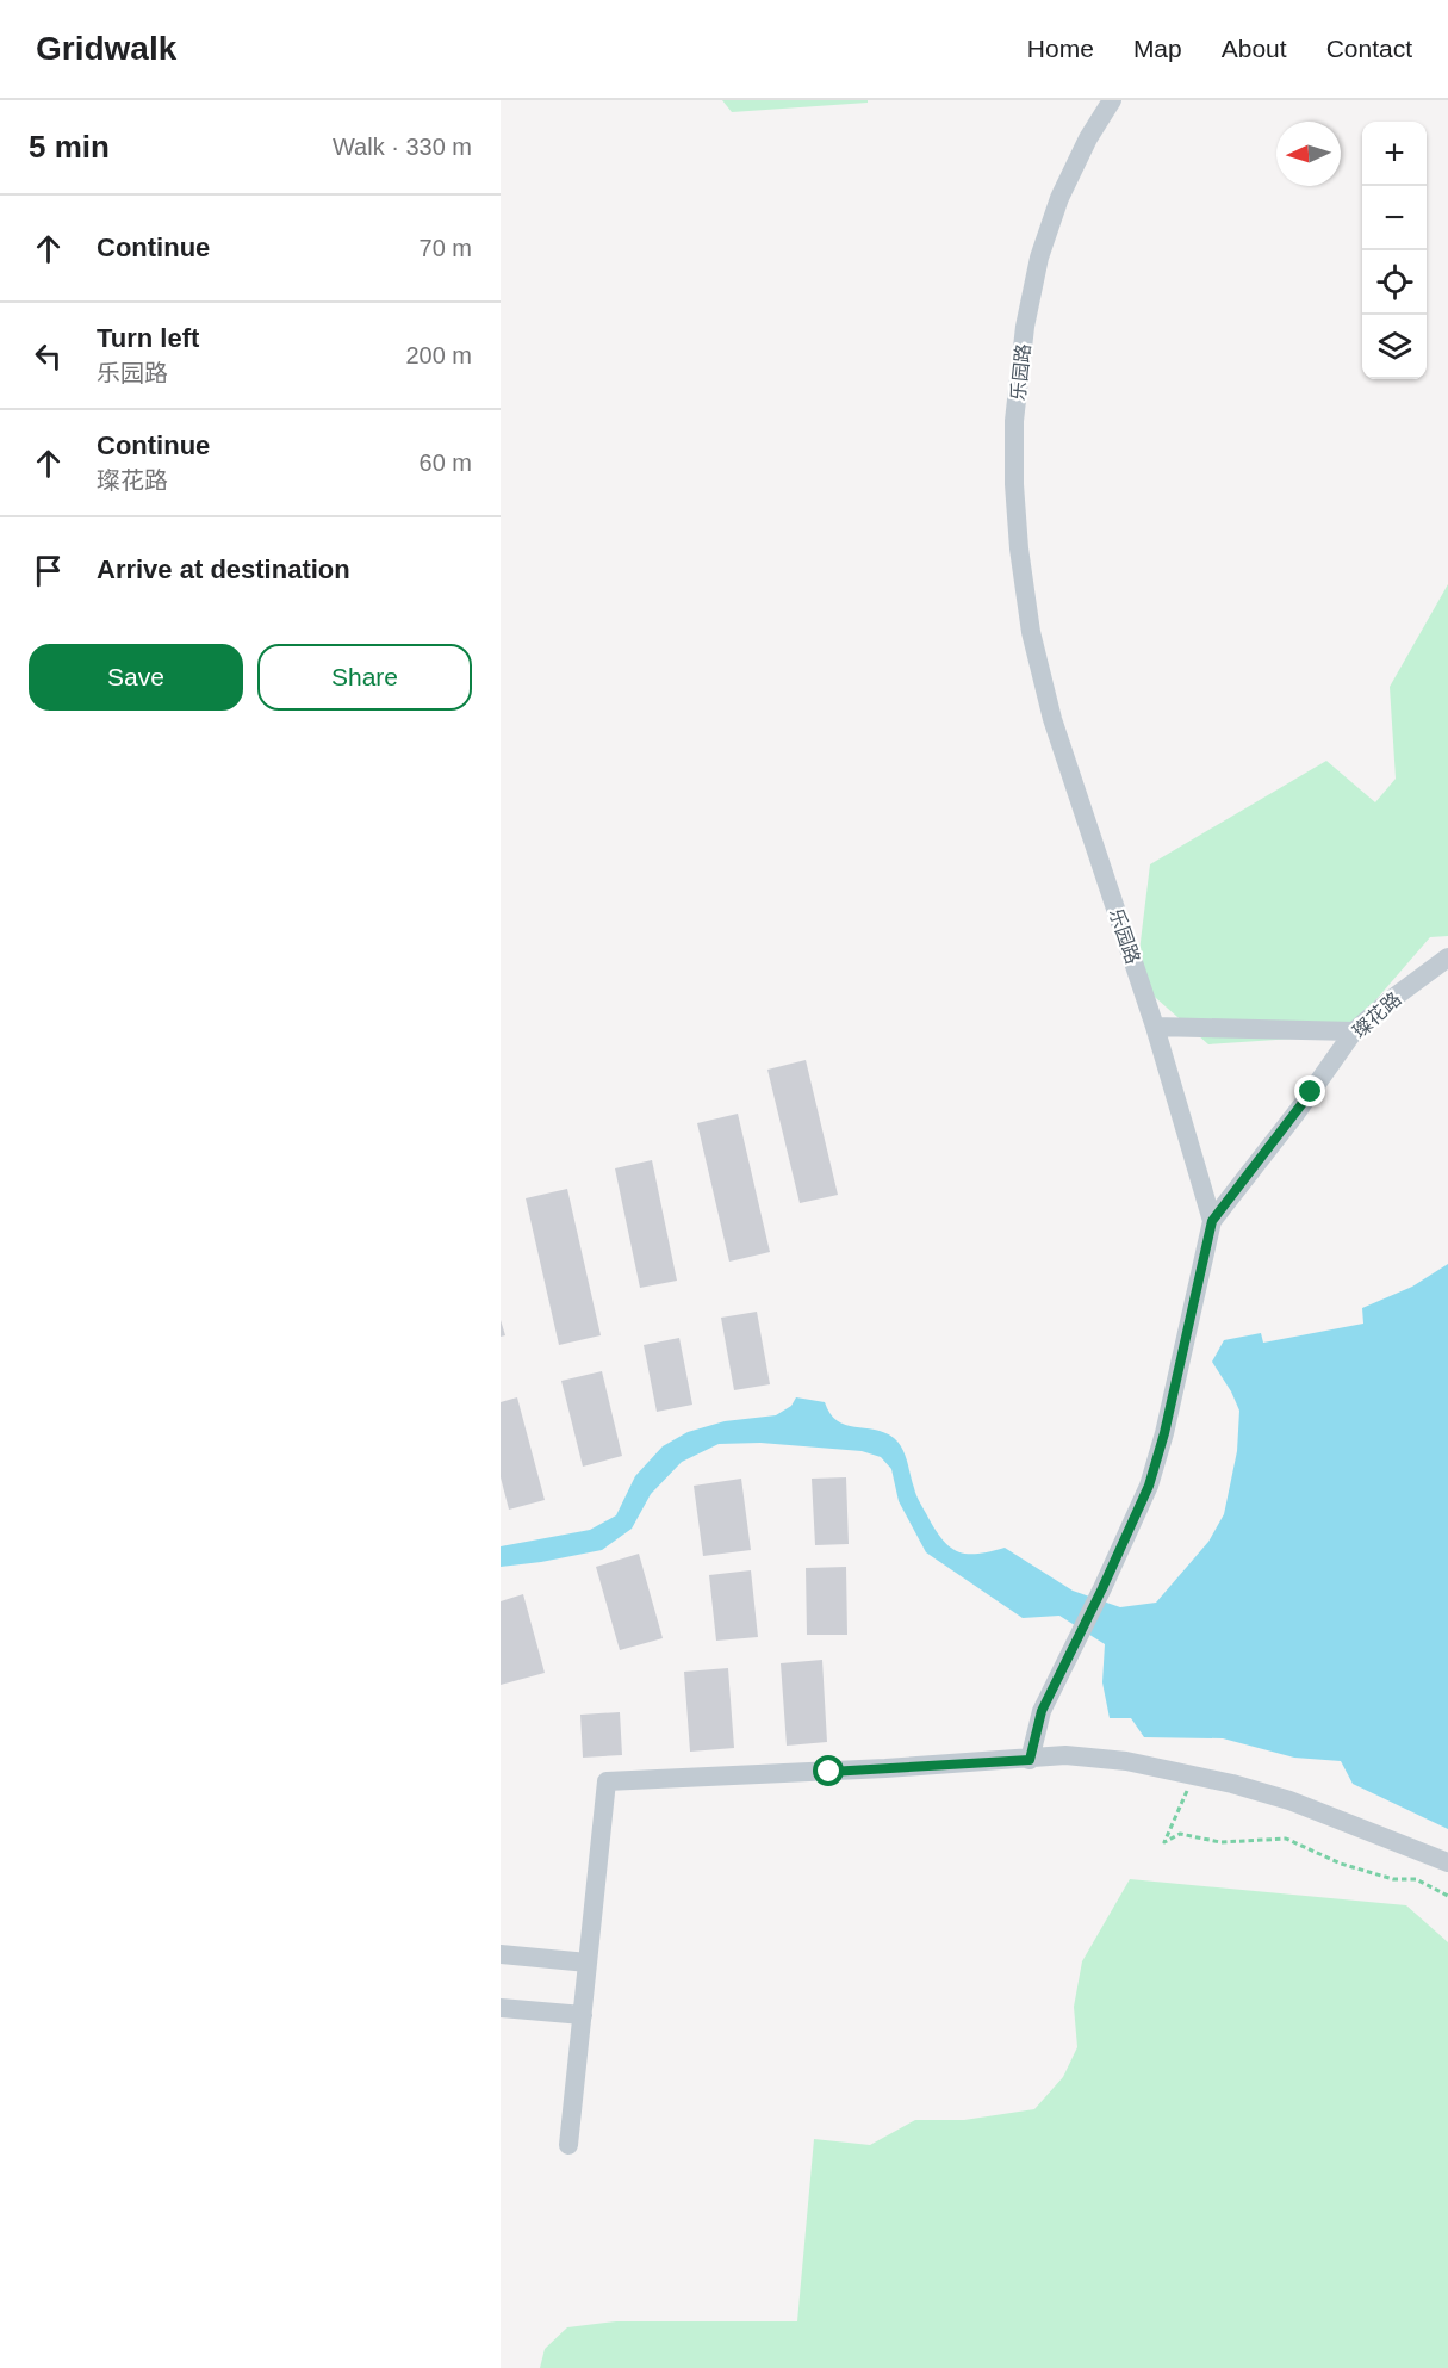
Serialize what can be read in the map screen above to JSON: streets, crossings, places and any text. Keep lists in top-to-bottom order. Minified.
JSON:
{"streets":{"street":["乐园路","璨花路"]},"crossings":[["乐园路","璨花路"]],"north":"left","page":{"header":"Gridwalk","nav":["Home","Map","About","Contact"],"heading":["5 min","Walk · 330 m"],"map_buttons":["+","−"],"list":[["Continue","70 m"],["Turn left","乐园路","200 m"],["Continue","璨花路","60 m"],"Arrive at destination"],"buttons":["Save","Share"]}}
